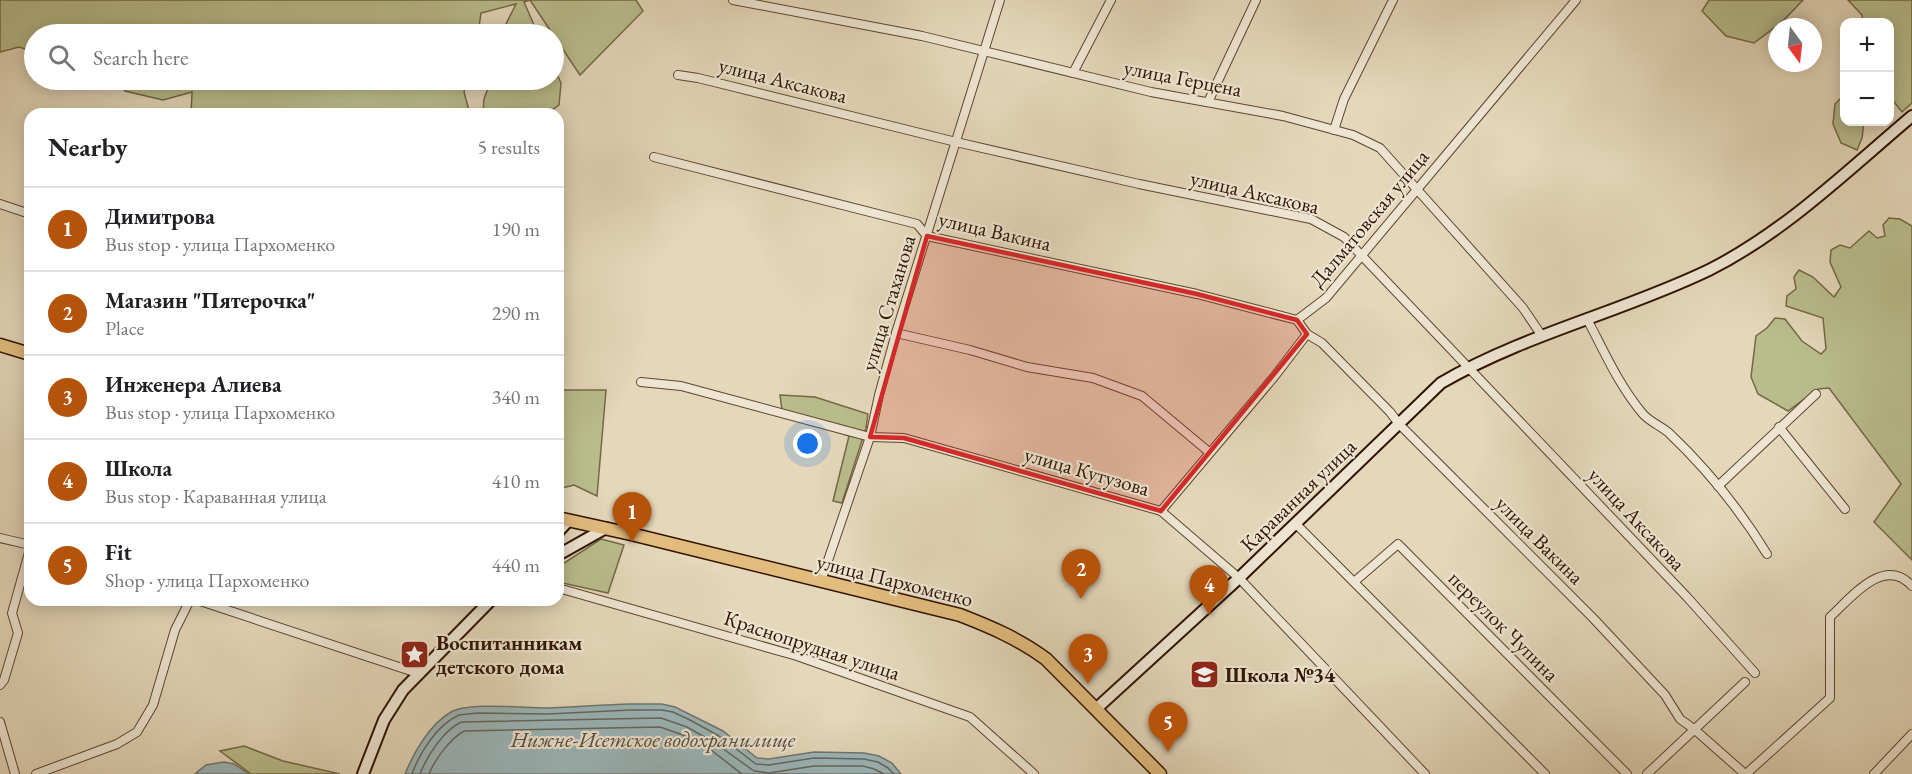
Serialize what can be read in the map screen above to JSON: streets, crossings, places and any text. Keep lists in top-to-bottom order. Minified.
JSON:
{"streets":{"main road":["улица Пархоменко"],"street":["улица Герцена","улица Аксакова","Далматовская улица","улица Вакина","улица Стаханова","улица Кутузова","Караванная улица","переулок Чупина","Краснопрудная улица"]},"crossings":[["улица Герцена","Далматовская улица"],["улица Герцена","улица Стаханова"],["улица Герцена","Караванная улица"],["улица Аксакова","Далматовская улица"],["улица Аксакова","улица Стаханова"],["улица Аксакова","Караванная улица"],["Далматовская улица","улица Вакина"],["улица Вакина","улица Стаханова"],["улица Вакина","Караванная улица"],["улица Стаханова","улица Кутузова"],["улица Стаханова","улица Пархоменко"],["улица Кутузова","Караванная улица"],["Караванная улица","улица Пархоменко"]],"water":["Нижне-Исетское водохранилище"],"places":{"place":["Воспитанникам детского дома"],"school or university":["Школа №34"]},"north":"bottom","page":{"map_buttons":["+","−"],"search":"Search here","heading":["Nearby","5 results"],"list":[{"mark":"1","name":"Димитрова","note":"Bus stop · улица Пархоменко","value":"190 m"},{"mark":"2","name":"Магазин \"Пятерочка\"","note":"Place","value":"290 m"},{"mark":"3","name":"Инженера Алиева","note":"Bus stop · улица Пархоменко","value":"340 m"},{"mark":"4","name":"Школа","note":"Bus stop · Караванная улица","value":"410 m"},{"mark":"5","name":"Fit","note":"Shop · улица Пархоменко","value":"440 m"}],"pins":["1","2","4","3","5"]}}
